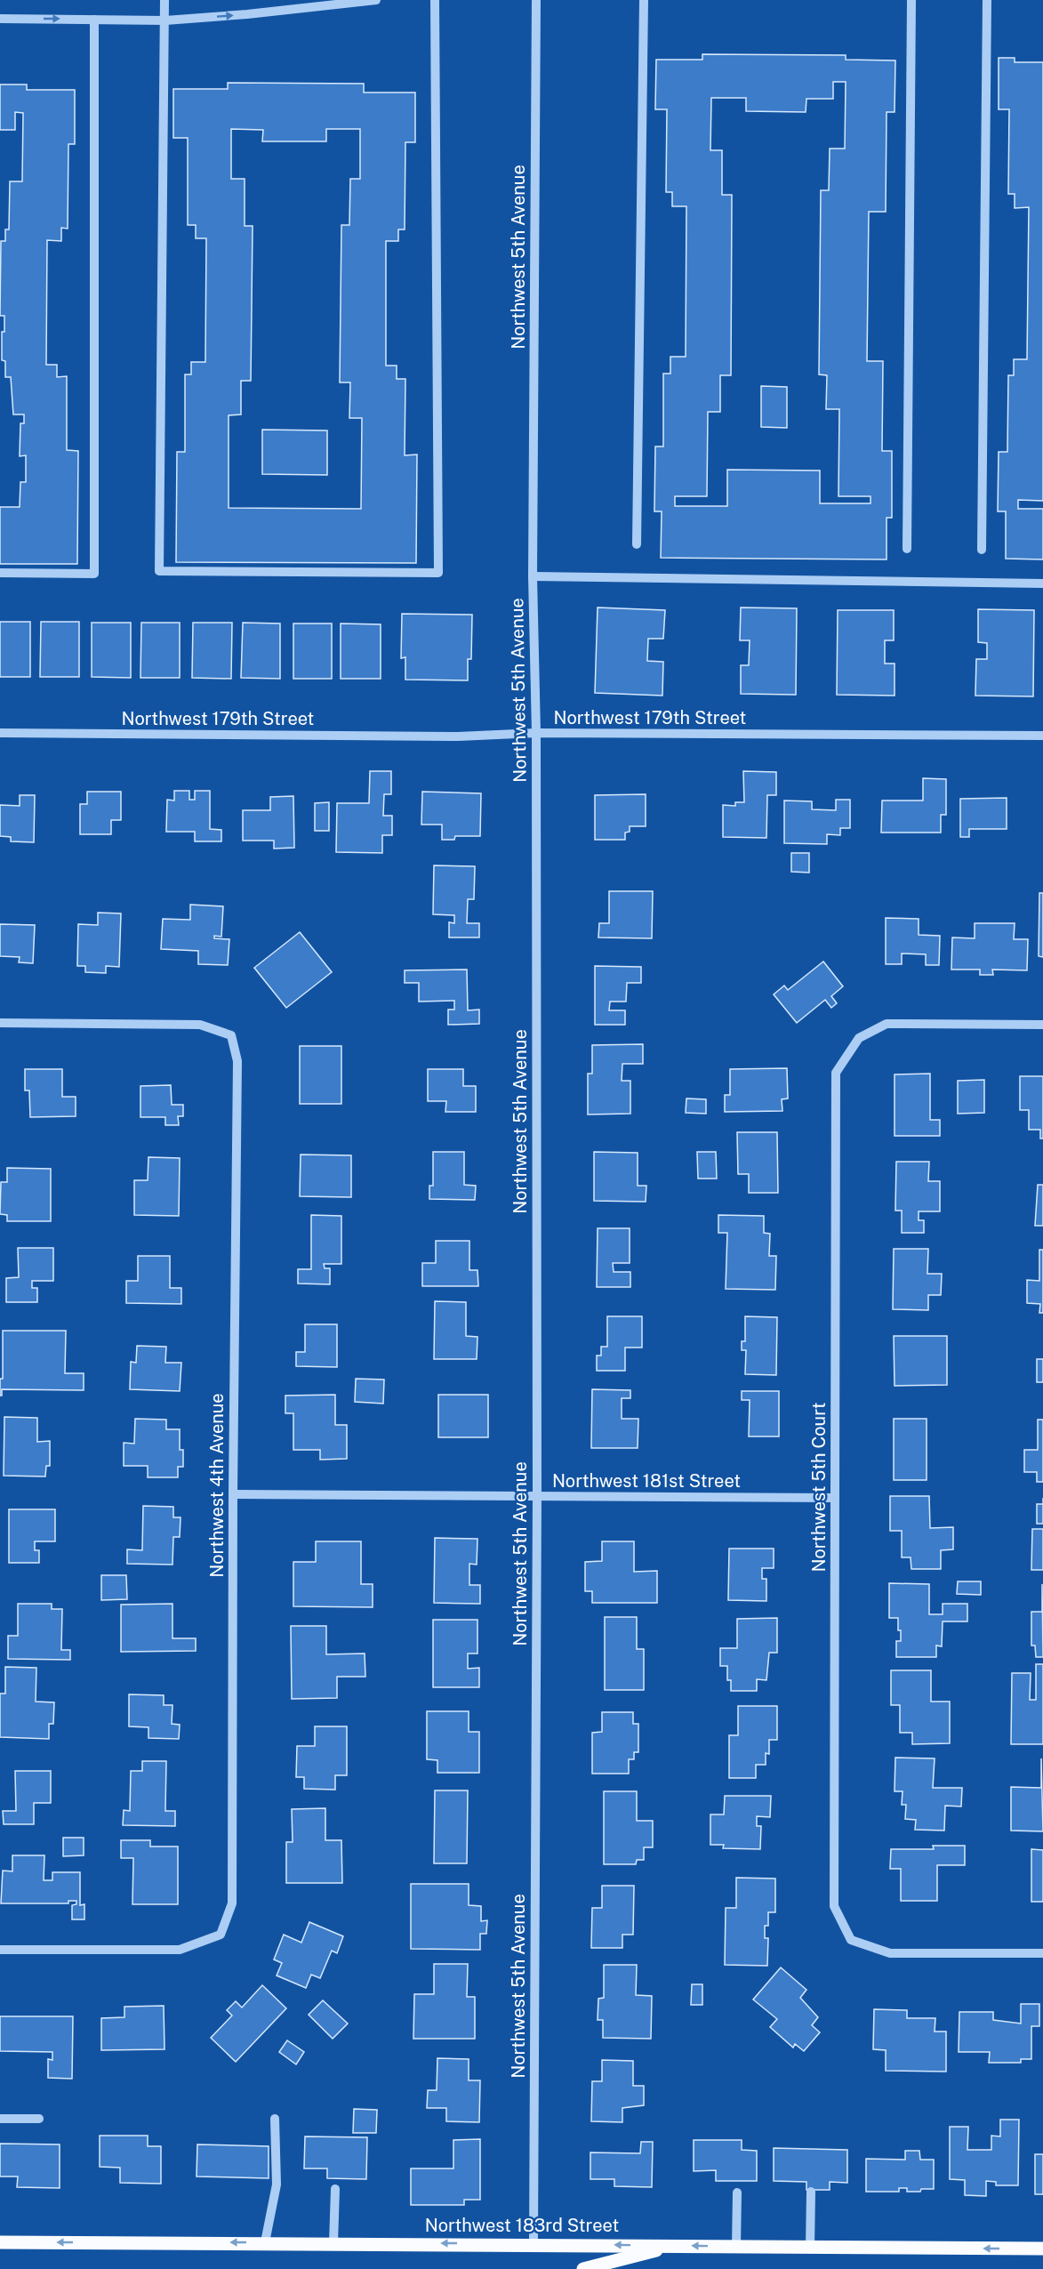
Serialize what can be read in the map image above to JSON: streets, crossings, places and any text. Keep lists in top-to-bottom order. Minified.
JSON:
{"streets":{"main road":["Northwest 183rd Street"],"street":["Northwest 5th Avenue","Northwest 179th Street","Northwest 181st Street","Northwest 4th Avenue","Northwest 5th Court"]},"crossings":[["Northwest 5th Avenue","Northwest 179th Street"],["Northwest 5th Avenue","Northwest 181st Street"],["Northwest 5th Avenue","Northwest 183rd Street"],["Northwest 181st Street","Northwest 4th Avenue"],["Northwest 181st Street","Northwest 5th Court"]],"one_way":["Northwest 183rd Street"]}
